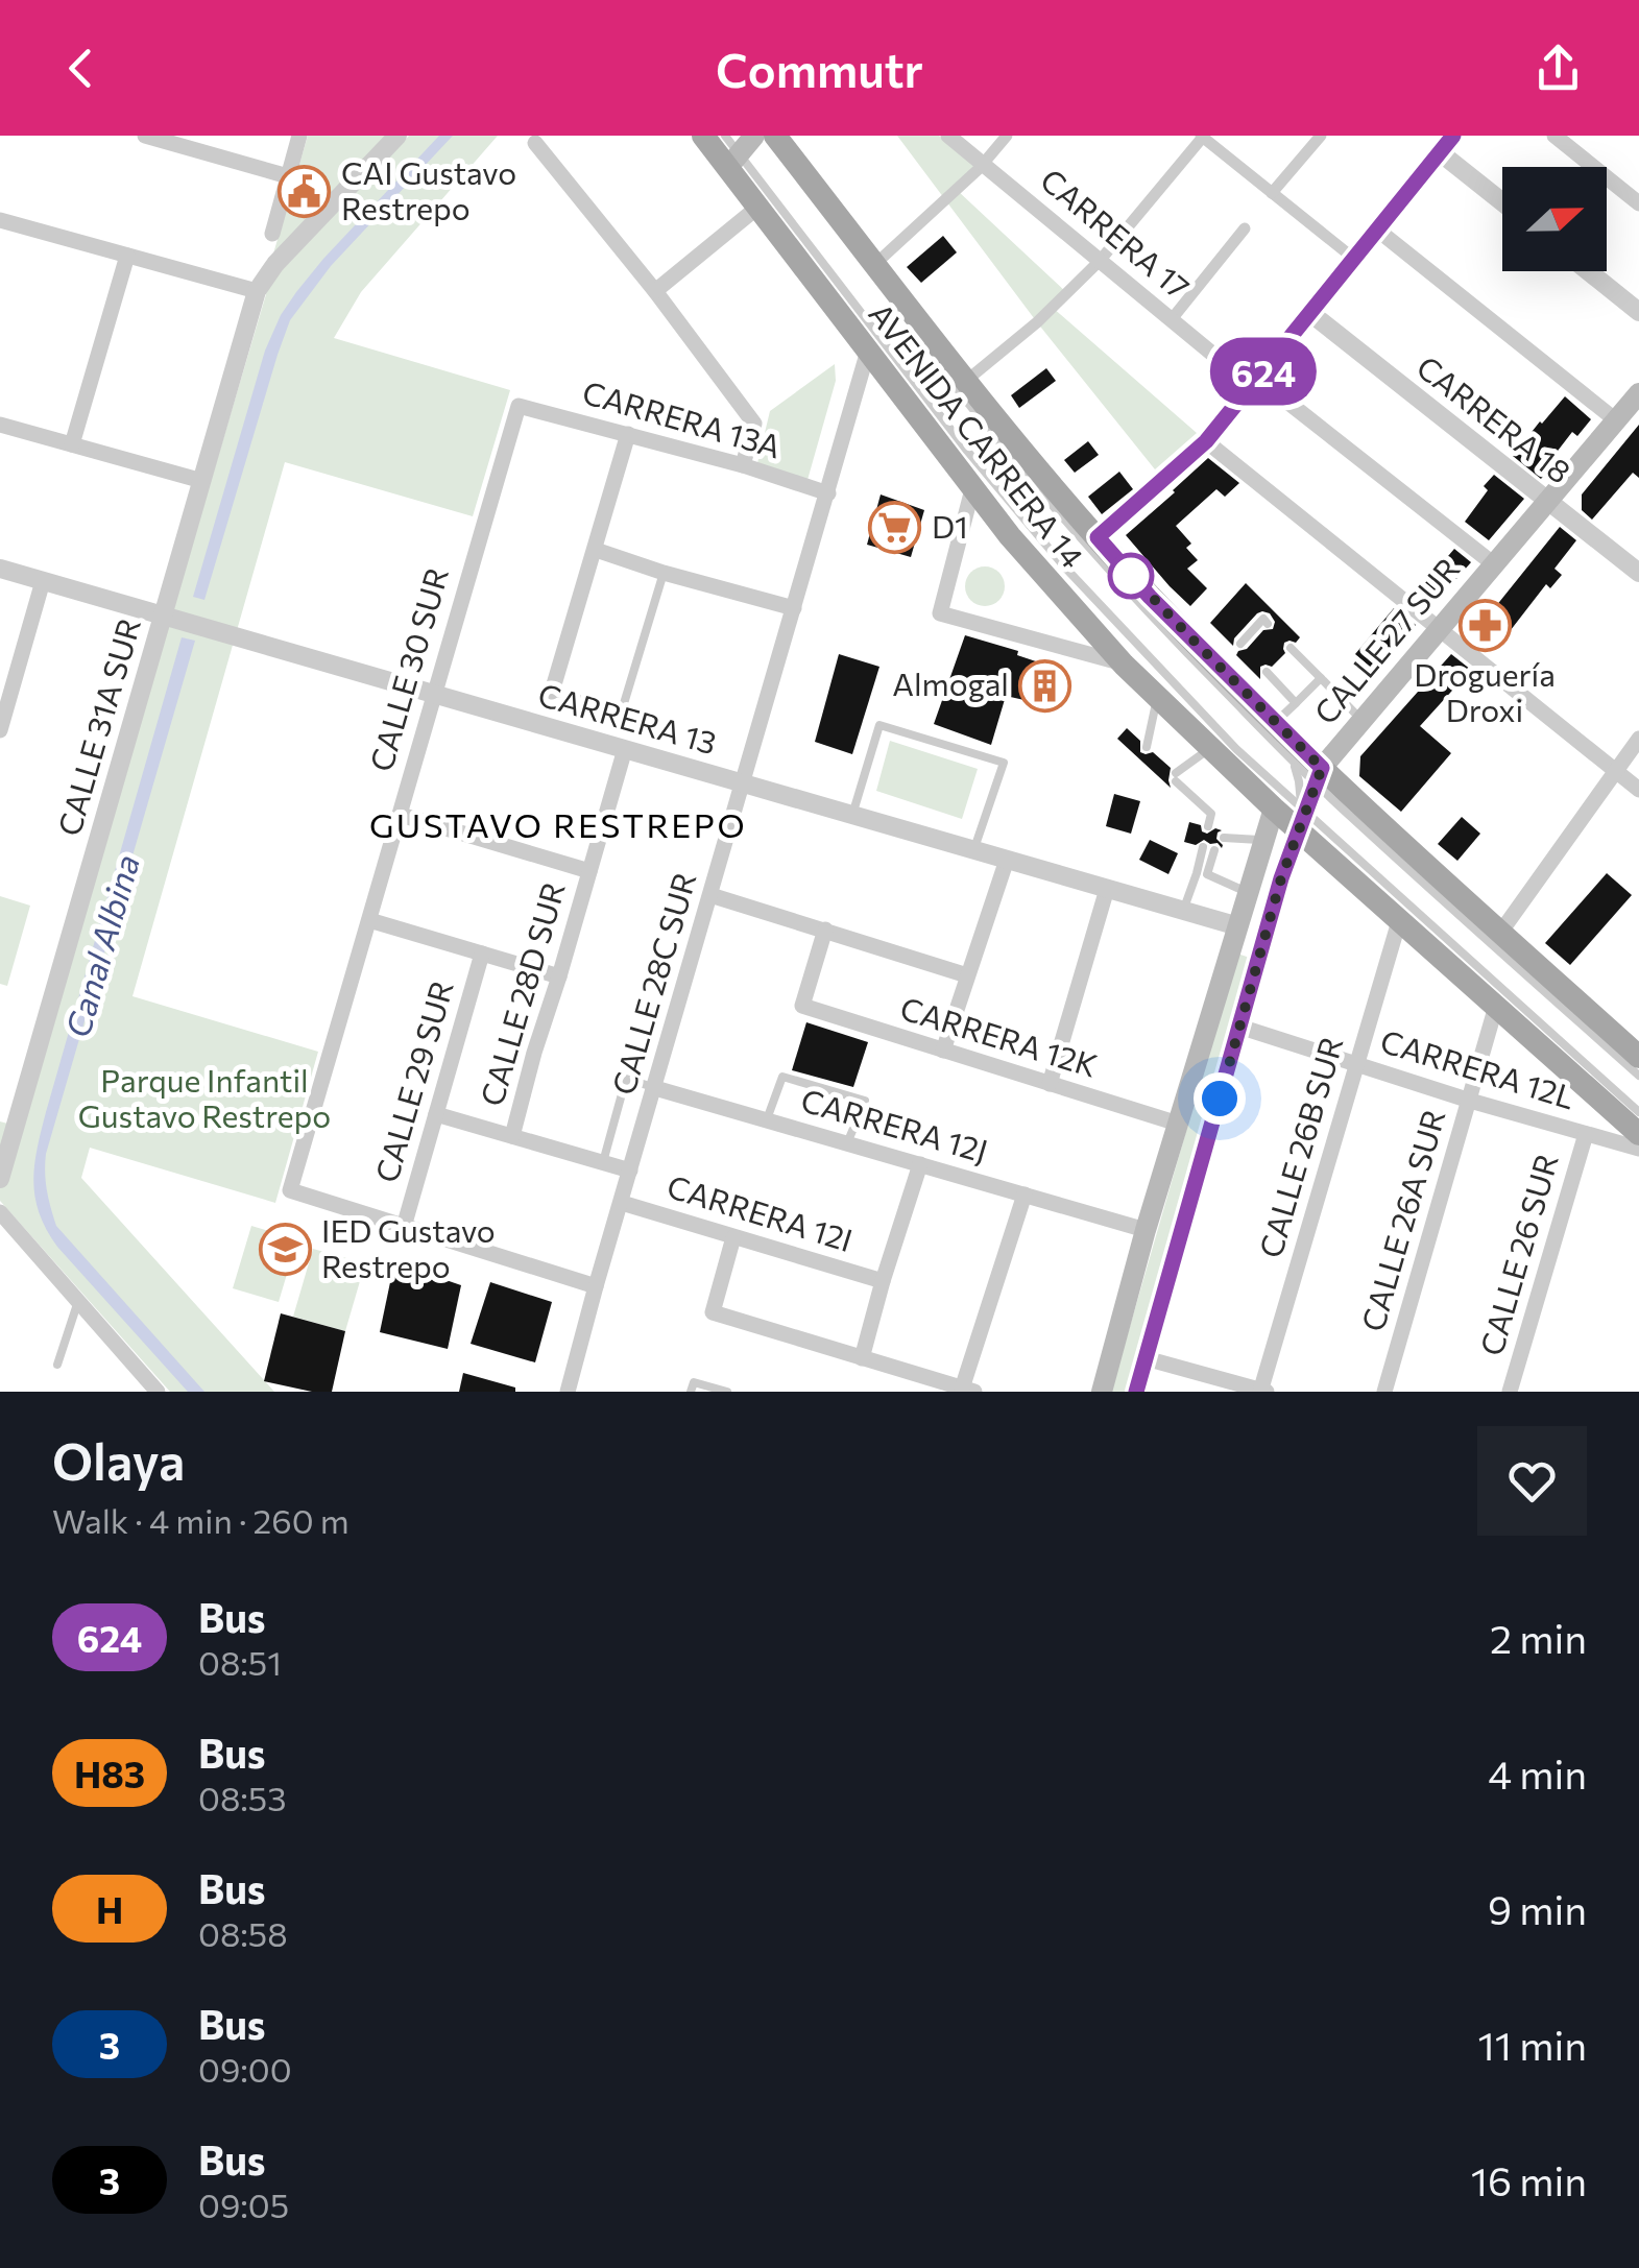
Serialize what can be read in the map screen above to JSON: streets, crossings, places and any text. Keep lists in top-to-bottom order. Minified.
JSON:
{"streets":{"main road":["AVENIDA CARRERA 14","CALLE 27 SUR"],"street":["CARRERA 17","CARRERA 13A","CARRERA 18","CALLE 30 SUR","CARRERA 13","CALLE 31A SUR","CALLE 28C SUR","CALLE 28D SUR","CARRERA 12K","CARRERA 12L","CALLE 29 SUR","CARRERA 12J","CALLE 26B SUR","CARRERA 12I","CALLE 26A SUR","CALLE 26 SUR"]},"crossings":[["CARRERA 17","CALLE 27 SUR"],["CARRERA 13A","CALLE 30 SUR"],["CARRERA 13A","CALLE 28C SUR"],["CARRERA 18","CALLE 27 SUR"],["AVENIDA CARRERA 14","CALLE 27 SUR"],["AVENIDA CARRERA 14","CALLE 28C SUR"],["AVENIDA CARRERA 14","CALLE 26B SUR"],["AVENIDA CARRERA 14","CALLE 26A SUR"],["CALLE 27 SUR","CARRERA 12L"],["CALLE 30 SUR","CARRERA 13"],["CALLE 30 SUR","CALLE 29 SUR"],["CARRERA 13","CALLE 31A SUR"],["CARRERA 13","CALLE 28C SUR"],["CARRERA 13","CALLE 28D SUR"],["CALLE 28C SUR","CARRERA 12J"],["CALLE 28C SUR","CARRERA 12I"],["CALLE 28D SUR","CARRERA 12I"],["CARRERA 12L","CALLE 26B SUR"],["CARRERA 12L","CALLE 26A SUR"],["CARRERA 12L","CALLE 26 SUR"],["CALLE 29 SUR","CARRERA 12I"],["CARRERA 12J","CARRERA 12I"]],"districts":["GUSTAVO RESTREPO"],"water":["Canal Albina"],"parks":["Parque Infantil Gustavo Restrepo"],"places":{"public building":["CAI Gustavo Restrepo"],"supermarket":["D1"],"pharmacy":["Droguería Droxi"],"building":["Almogal"],"school or university":["IED Gustavo Restrepo"]},"lines":["bus line 624"],"north":"right","page":{"header":"Commutr","on_map":"624","heading":["Olaya","Walk · 4 min · 260 m"],"list":[{"mark":"624","name":"Bus","note":"08:51","value":"2 min"},{"mark":"H83","name":"Bus","note":"08:53","value":"4 min"},{"mark":"H","name":"Bus","note":"08:58","value":"9 min"},{"mark":"3","name":"Bus","note":"09:00","value":"11 min"},{"mark":"3","name":"Bus","note":"09:05","value":"16 min"}]}}
